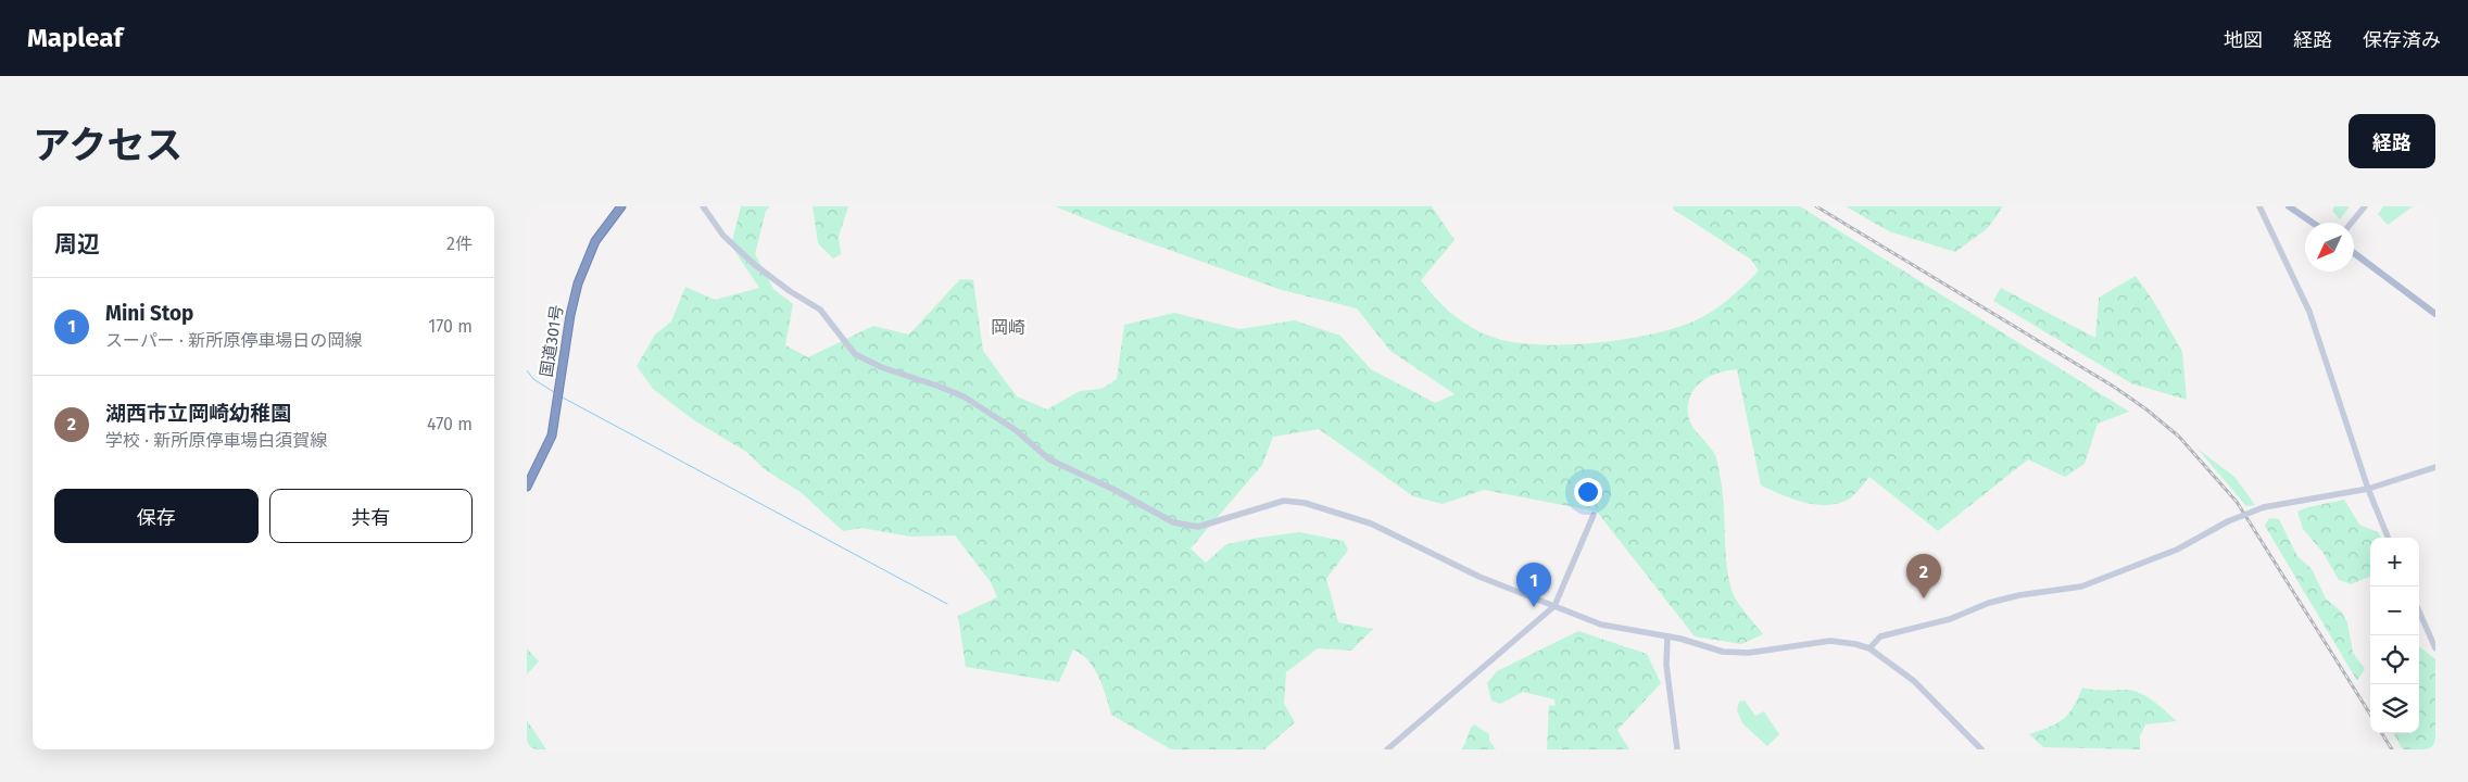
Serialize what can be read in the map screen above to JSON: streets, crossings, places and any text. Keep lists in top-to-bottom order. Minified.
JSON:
{"streets":{"highway":["国道301号"]},"districts":["岡崎"],"north":"bottom left","page":{"header":"Mapleaf","nav":["地図","経路","保存済み"],"title":"アクセス","buttons":["経路",["保存","共有"]],"heading":["周辺","2件"],"list":[{"mark":"1","name":"Mini Stop","note":"スーパー · 新所原停車場日の岡線","value":"170 m"},{"mark":"2","name":"湖西市立岡崎幼稚園","note":"学校 · 新所原停車場白須賀線","value":"470 m"}],"map_buttons":["+","−"],"pins":["2","1"]}}
